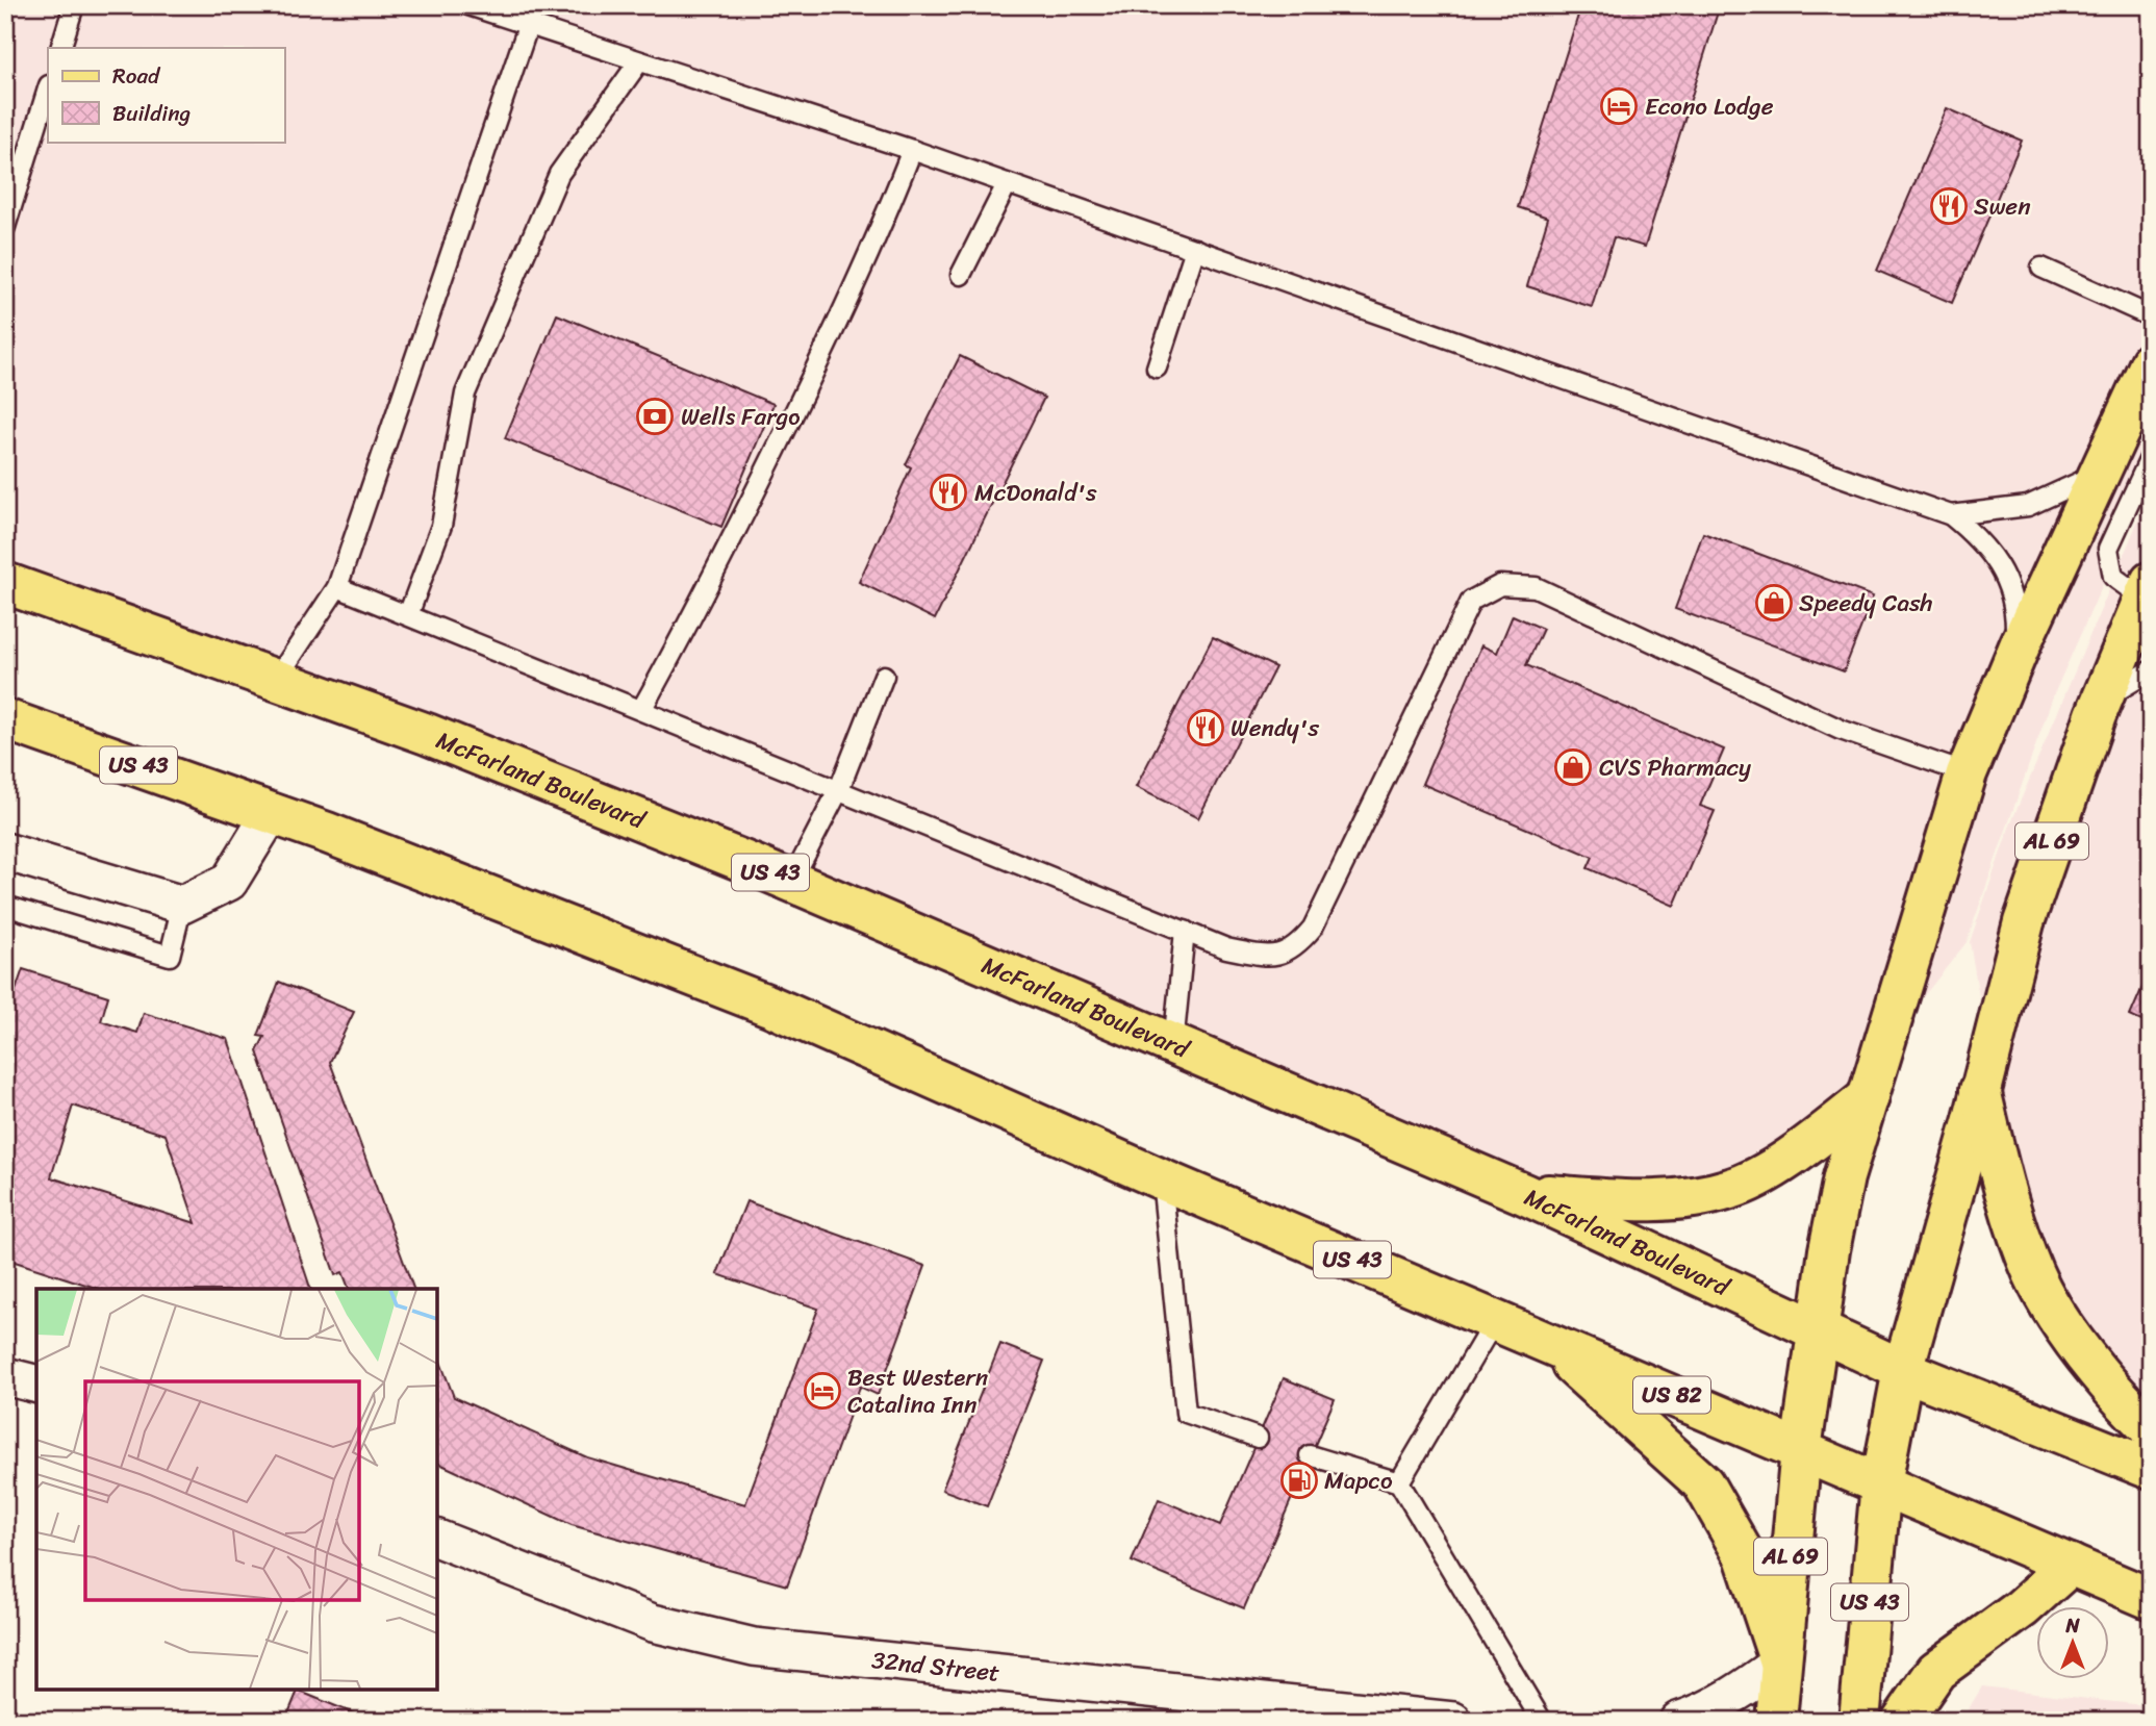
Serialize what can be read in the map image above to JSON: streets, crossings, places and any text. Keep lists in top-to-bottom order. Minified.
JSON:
{"streets":{"main road":["US 43","McFarland Boulevard","AL 69","US 82"],"street":["32nd Street"]},"crossings":[["US 43","AL 69"],["US 43","US 82"],["McFarland Boulevard","AL 69"],["AL 69","US 82"]],"places":{"hotel":["Econo Lodge","Best Western Catalina Inn"],"restaurant":["Swen","McDonald's","Wendy's"],"bank":["Wells Fargo"],"shop":["Speedy Cash","CVS Pharmacy"],"fuel station":["Mapco"]},"legend":["Road","Building"],"north":"top"}
